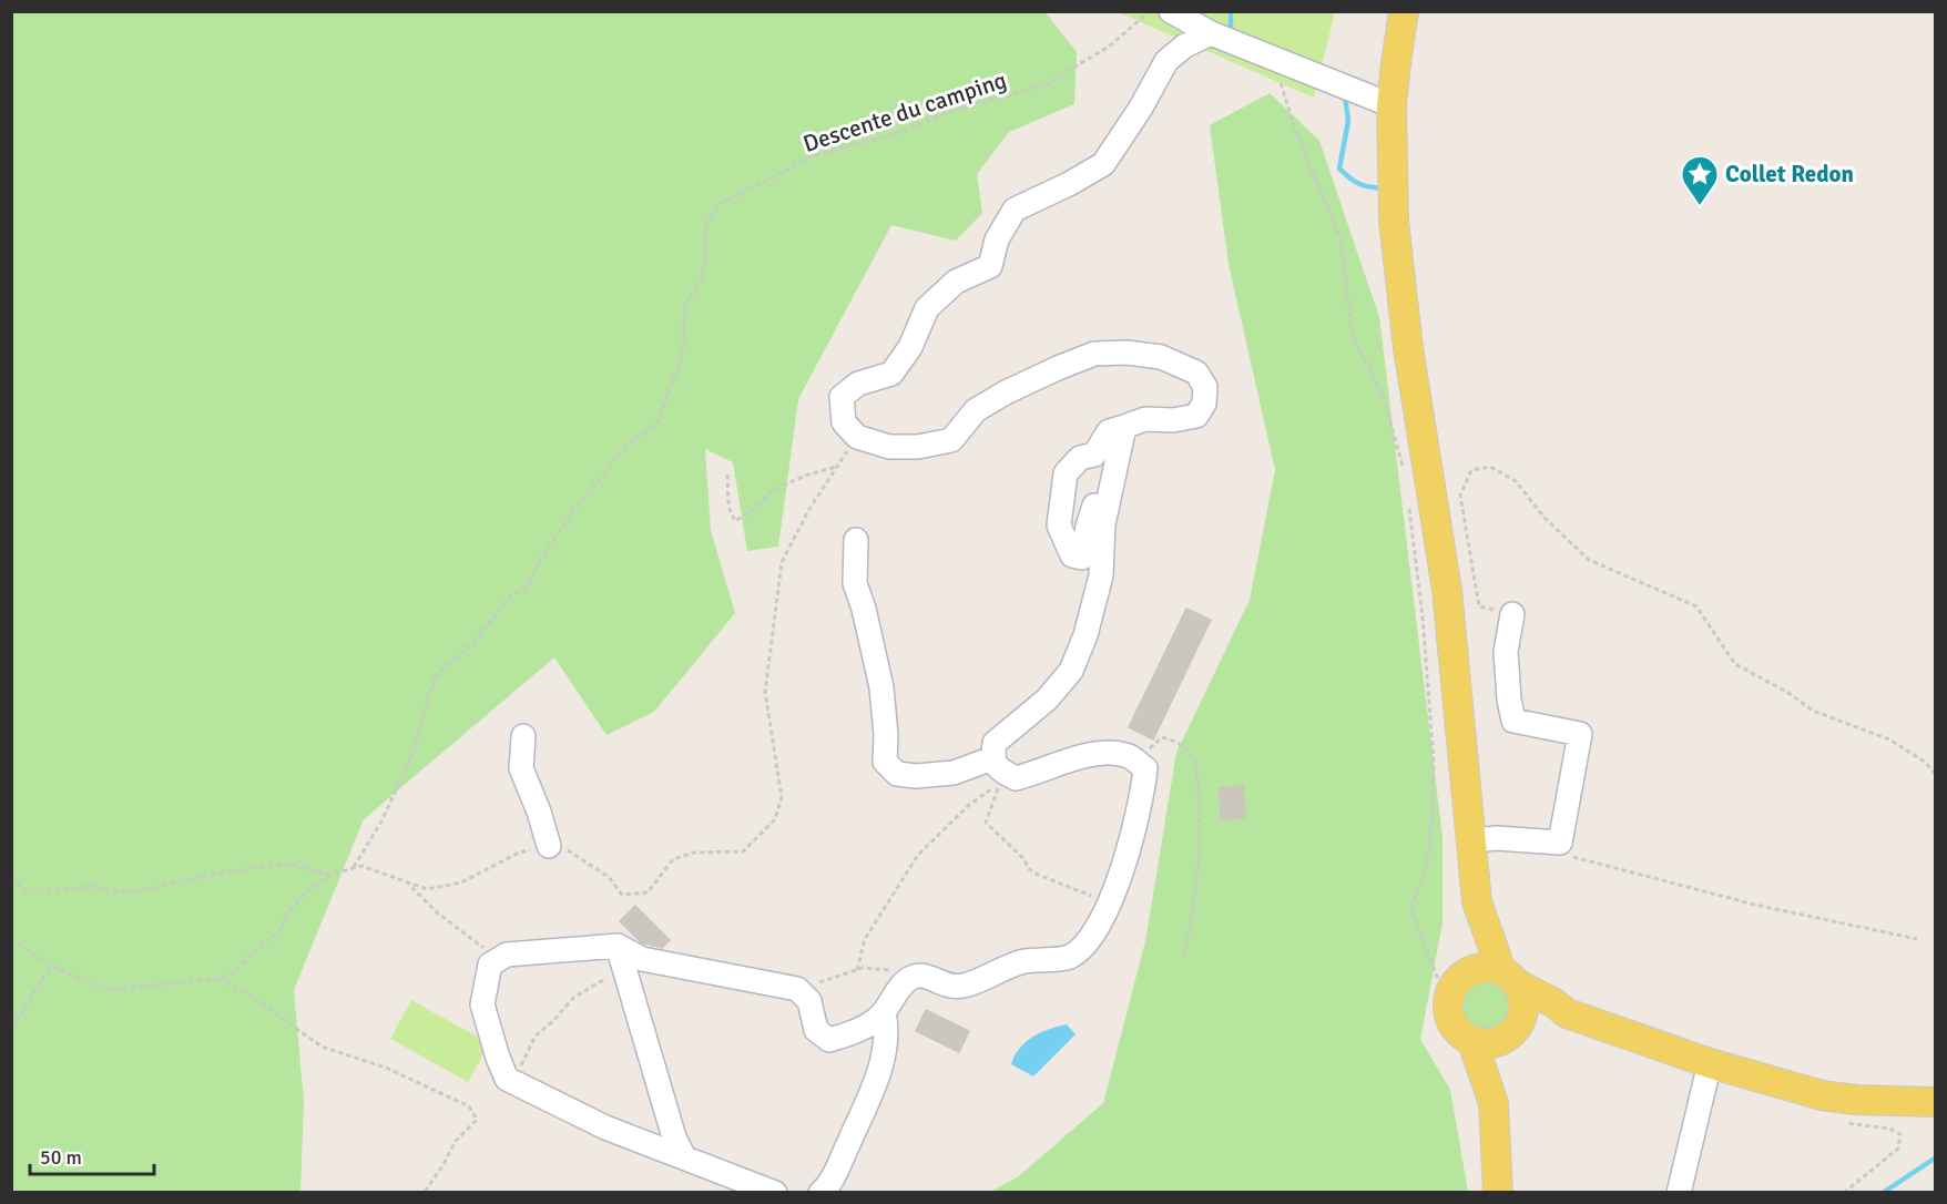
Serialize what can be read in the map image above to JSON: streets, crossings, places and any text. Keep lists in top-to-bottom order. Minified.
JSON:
{"streets":{"path":["Descente du camping"]},"places":{"place":["Collet Redon"]},"scale_bar":"50 m"}
